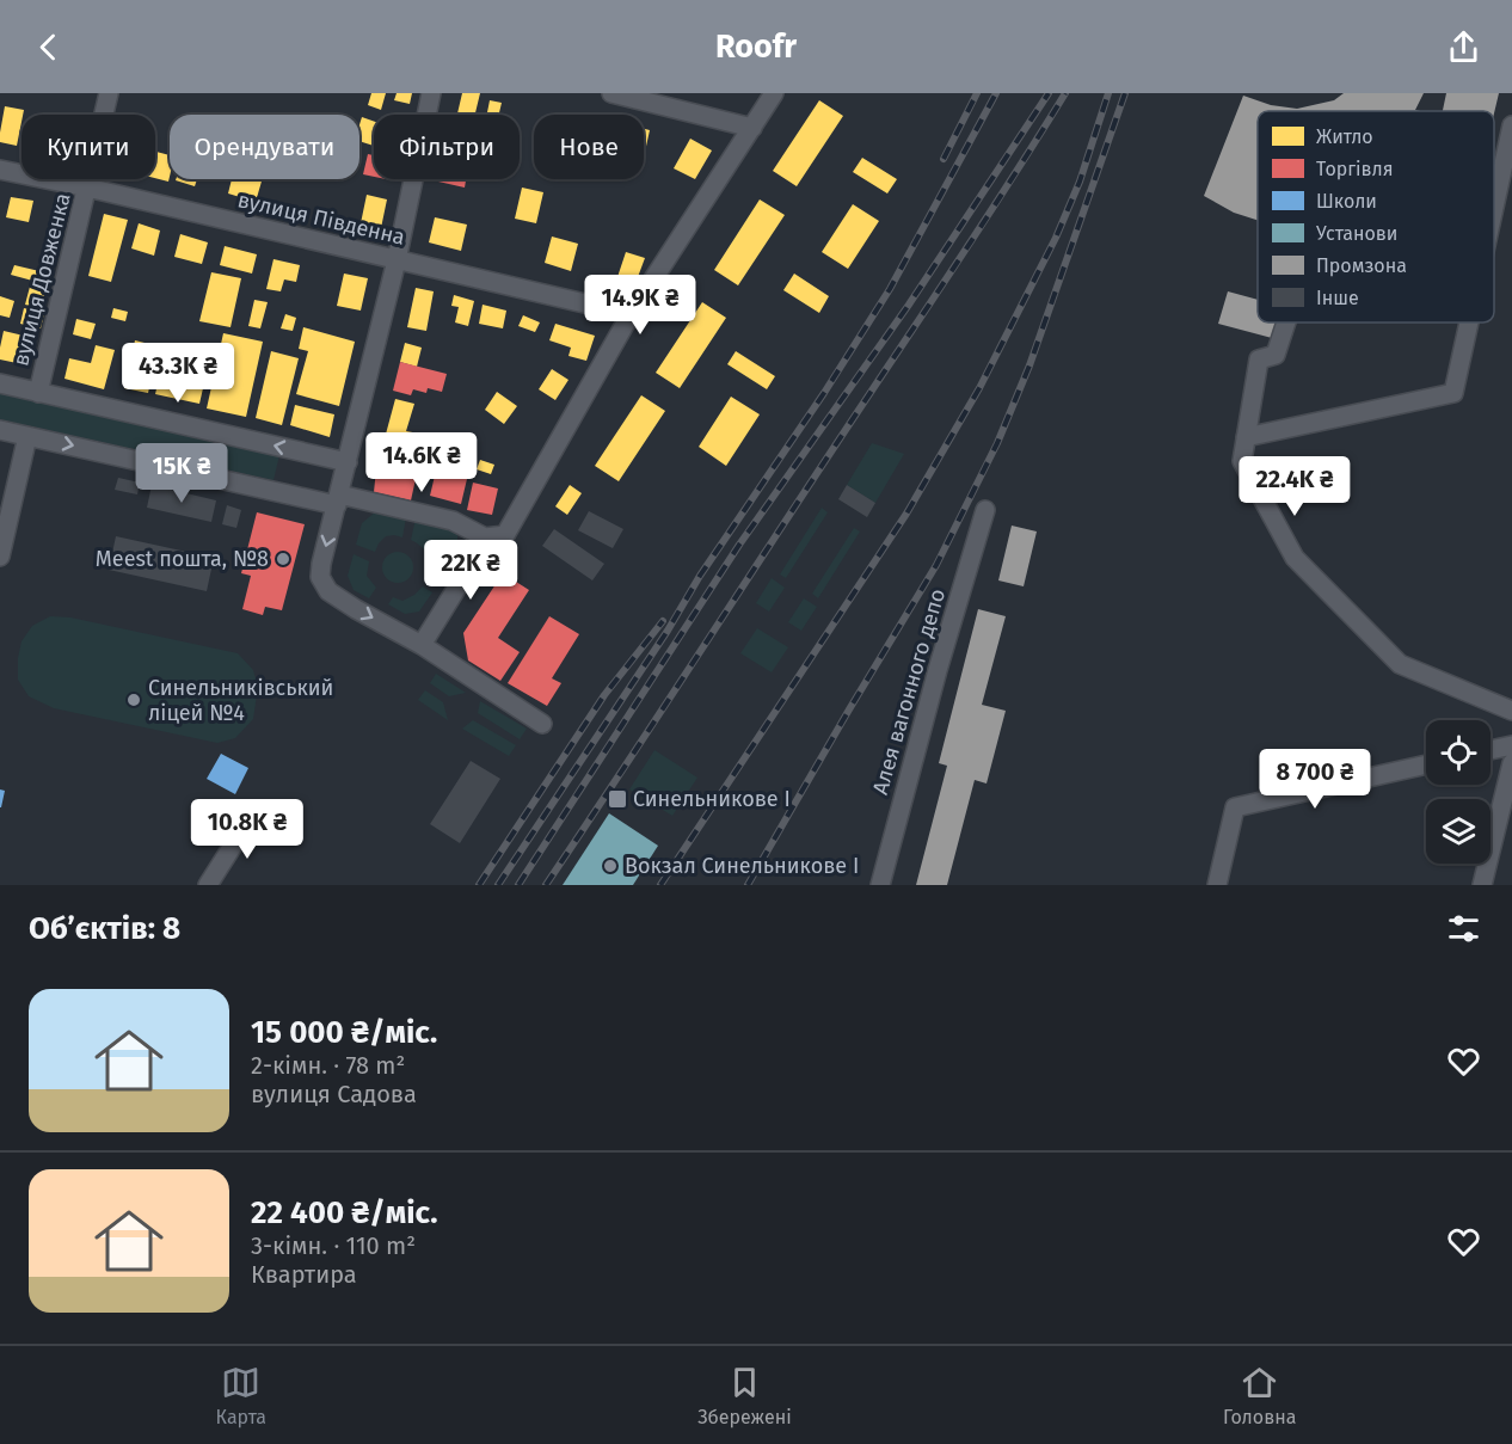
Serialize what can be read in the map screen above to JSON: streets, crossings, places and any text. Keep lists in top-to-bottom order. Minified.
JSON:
{"streets":{"street":["вулиця Південна","вулиця Довженка","Алея вагонного депо"]},"crossings":[["вулиця Південна","вулиця Довженка"]],"places":{"other":["Meest пошта, №8","Синельниківський ліцей №4","Вокзал Синельникове І"],"transit":["Синельникове І"]},"legend":["Житло","Торгівля","Школи","Установи","Промзона","Інше"],"page":{"header":"Roofr","chip":["Купити","Орендувати","Фільтри","Нове"],"price":["14.9K ₴","43.3K ₴","14.6K ₴","15K ₴","22.4K ₴","22K ₴","8 700 ₴","10.8K ₴"],"heading":"Об’єктів: 8","list":[{"name":"15 000 ₴/міс.","note":"2-кімн. · 78 m² · вулиця Садова"},{"name":"22 400 ₴/міс.","note":"3-кімн. · 110 m² · Квартира"}],"tabs":["Карта","Збережені","Головна"]}}
